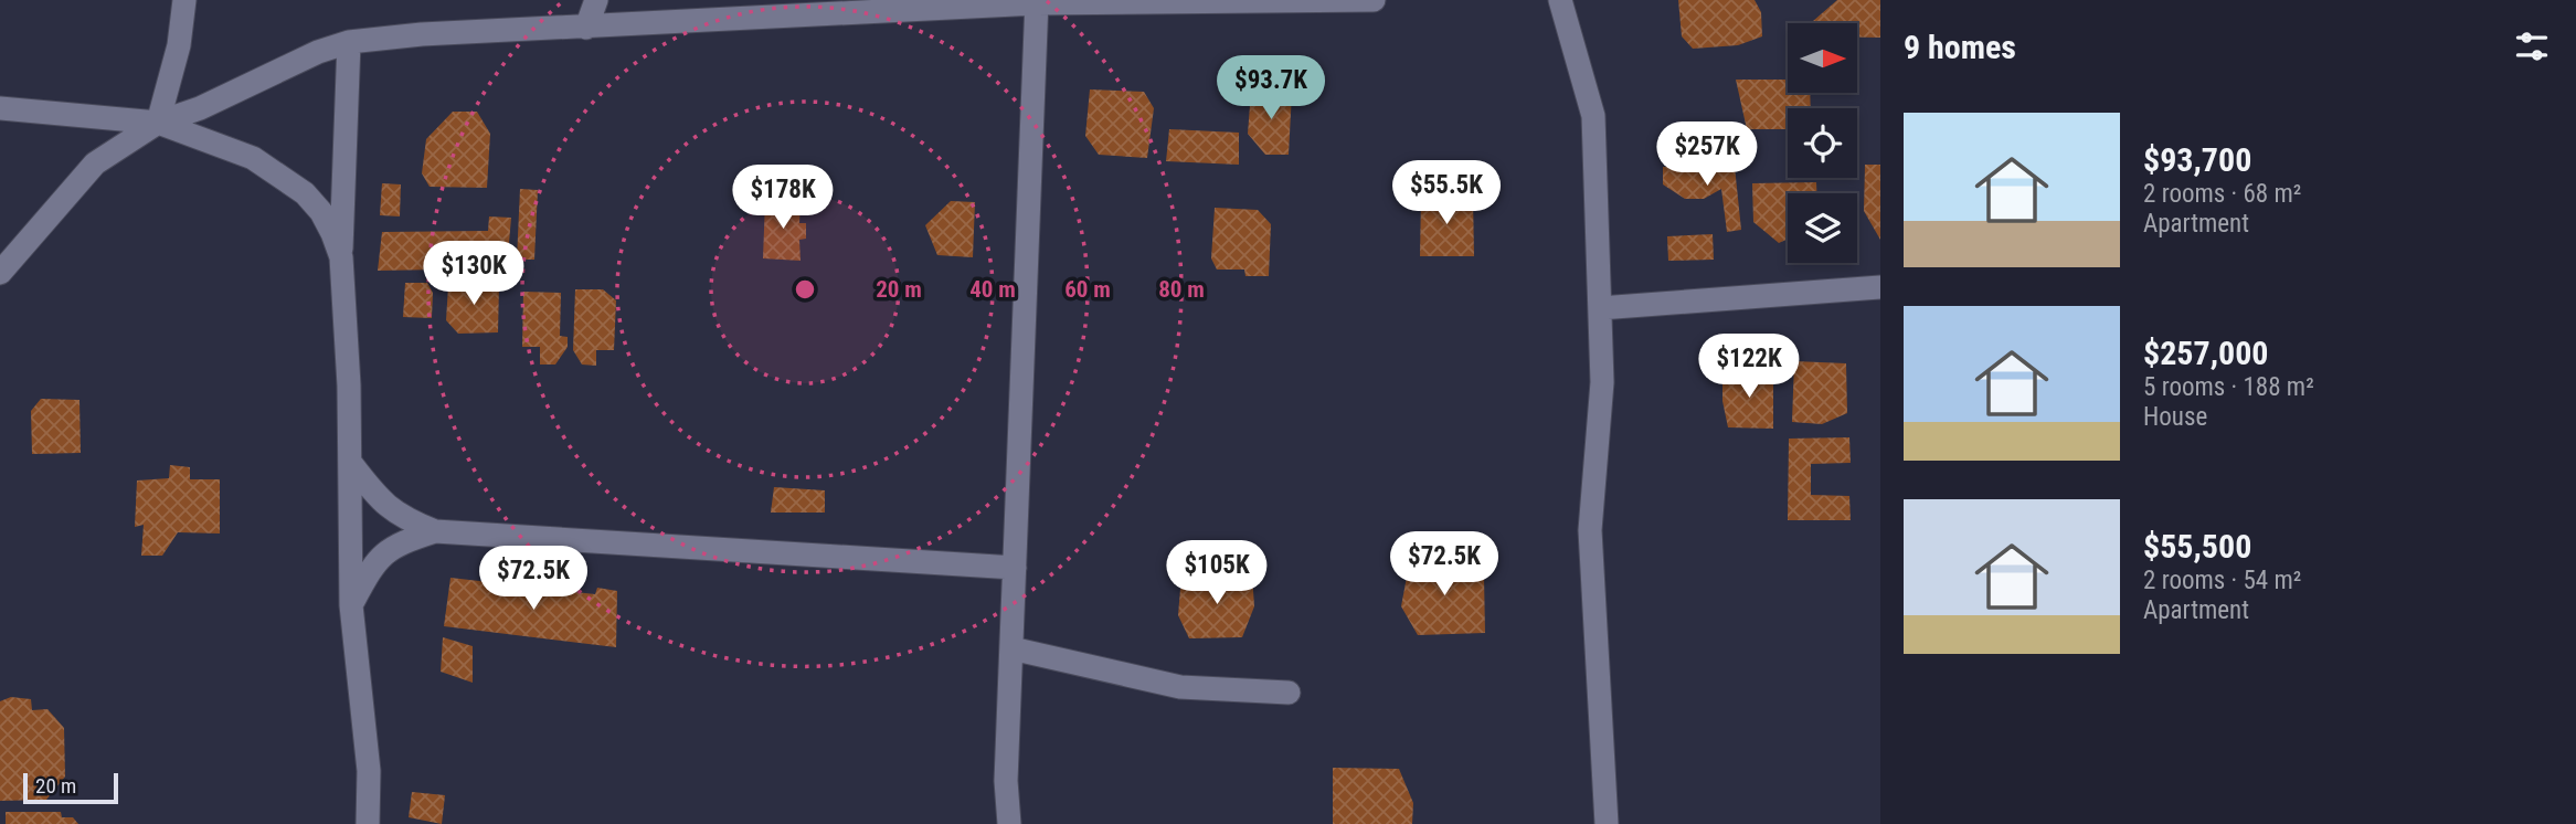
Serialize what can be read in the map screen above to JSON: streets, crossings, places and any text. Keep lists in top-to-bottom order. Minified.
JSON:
{"scale_bar":"20 m","north":"right","page":{"heading":"9 homes","price":["$93.7K","$257K","$55.5K","$178K","$130K","$122K","$72.5K","$105K","$72.5K"],"list":[{"name":"$93,700","note":"2 rooms · 68 m² · Apartment"},{"name":"$257,000","note":"5 rooms · 188 m² · House"},{"name":"$55,500","note":"2 rooms · 54 m² · Apartment"}],"scale":"20 m"},"rings":["20 m","40 m","60 m","80 m"]}
